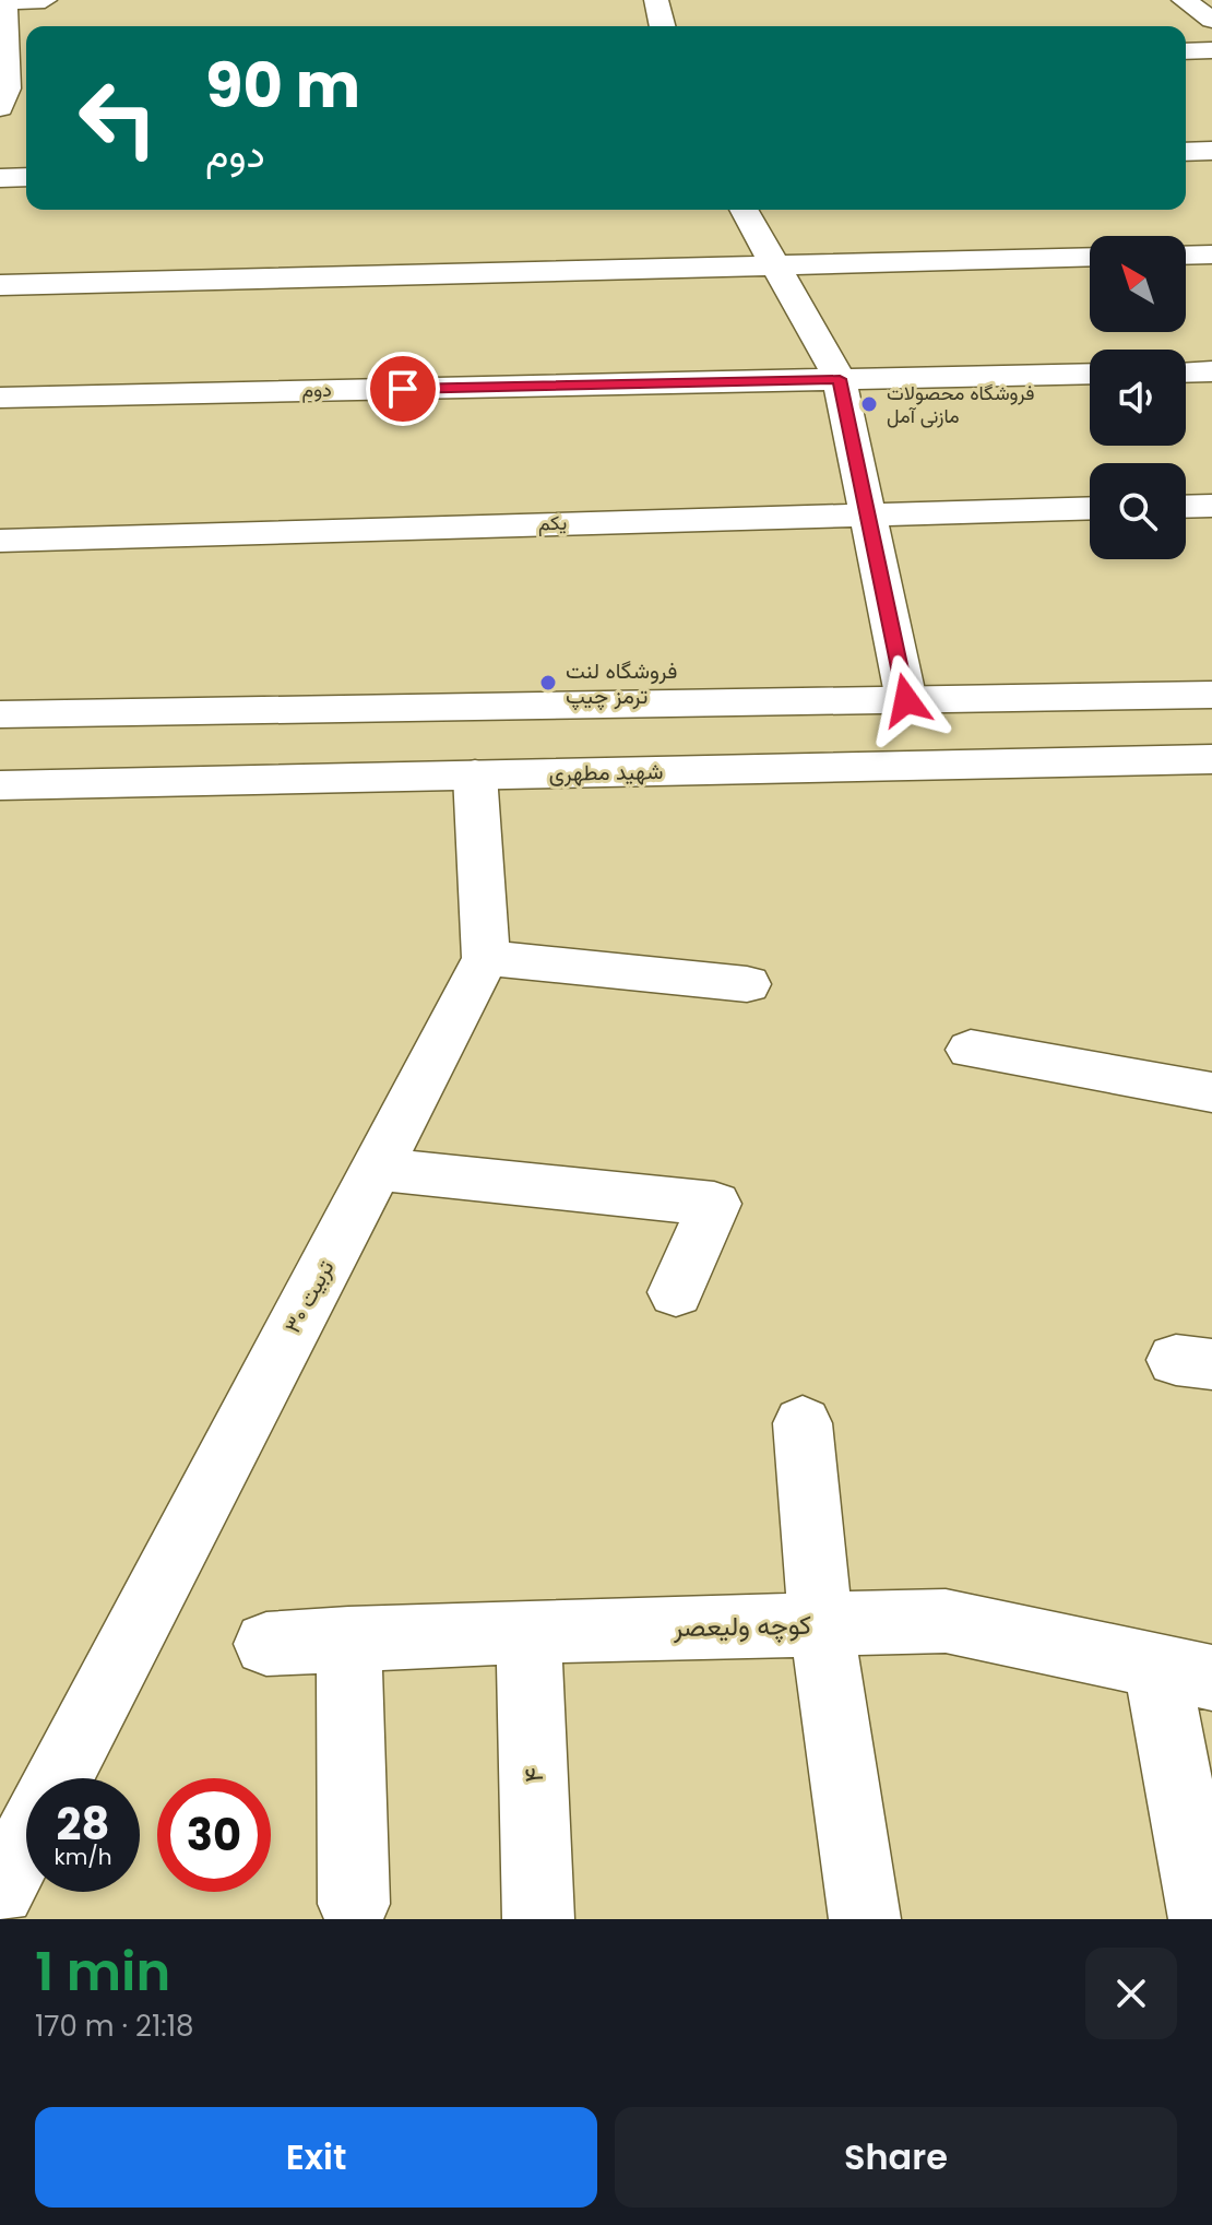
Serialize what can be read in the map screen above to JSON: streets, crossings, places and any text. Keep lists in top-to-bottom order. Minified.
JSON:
{"streets":{"street":["دوم","یکم","شهید مطهری","تربیت ۳۰","کوچه ولیعصر","۴"]},"crossings":[["کوچه ولیعصر","۴"]],"places":["فروشگاه محصولات مازنی آمل","فروشگاه لنت ترمز چیپ"],"north":"top left","page":{"turn":["90 m","دوم"],"speed":"28 km/h","limit":"30","heading":["1 min","170 m · 21:18"],"buttons":["Exit","Share"]}}
